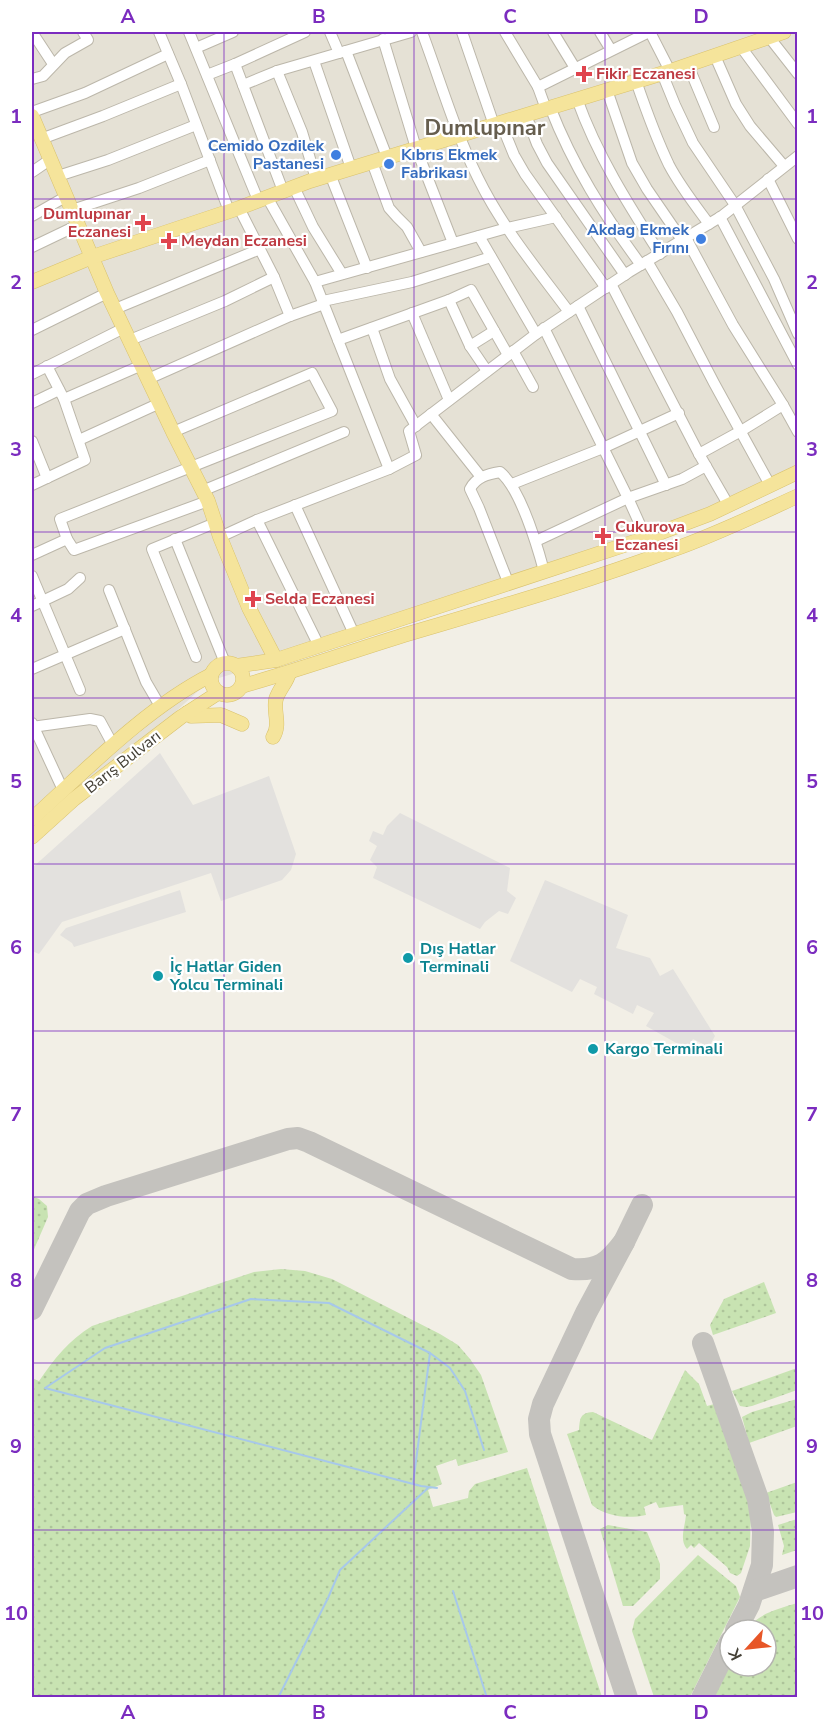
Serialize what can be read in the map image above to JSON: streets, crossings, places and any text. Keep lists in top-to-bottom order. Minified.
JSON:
{"streets":{"main road":["Barış Bulvarı"]},"districts":["Dumlupınar"],"places":{"health":["Fikir Eczanesi","Dumlupınar Eczanesi","Meydan Eczanesi","Cukurova Eczanesi","Selda Eczanesi"],"other":["Cemido Ozdilek Pastanesi","Kıbrıs Ekmek Fabrikası","Akdag Ekmek Fırını","Dış Hatlar Terminali","İç Hatlar Giden Yolcu Terminali","Kargo Terminali"]},"north":"bottom left","grid":{"columns":["A","B","C","D"],"rows":["1","2","3","4","5","6","7","8","9","10"]}}
